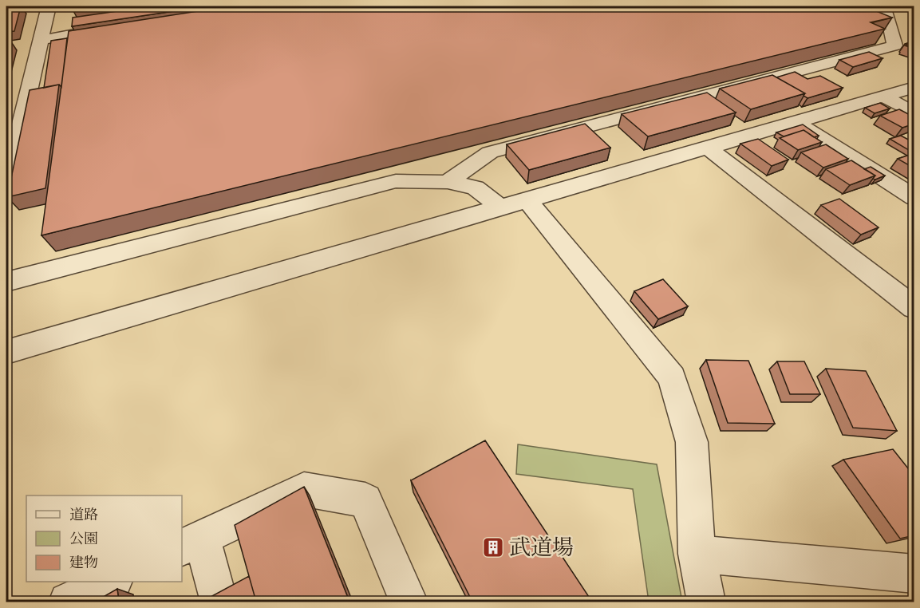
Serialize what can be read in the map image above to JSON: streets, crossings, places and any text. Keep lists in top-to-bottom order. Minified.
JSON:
{"places":{"building":["武道場"]},"legend":["道路","公園","建物"]}
